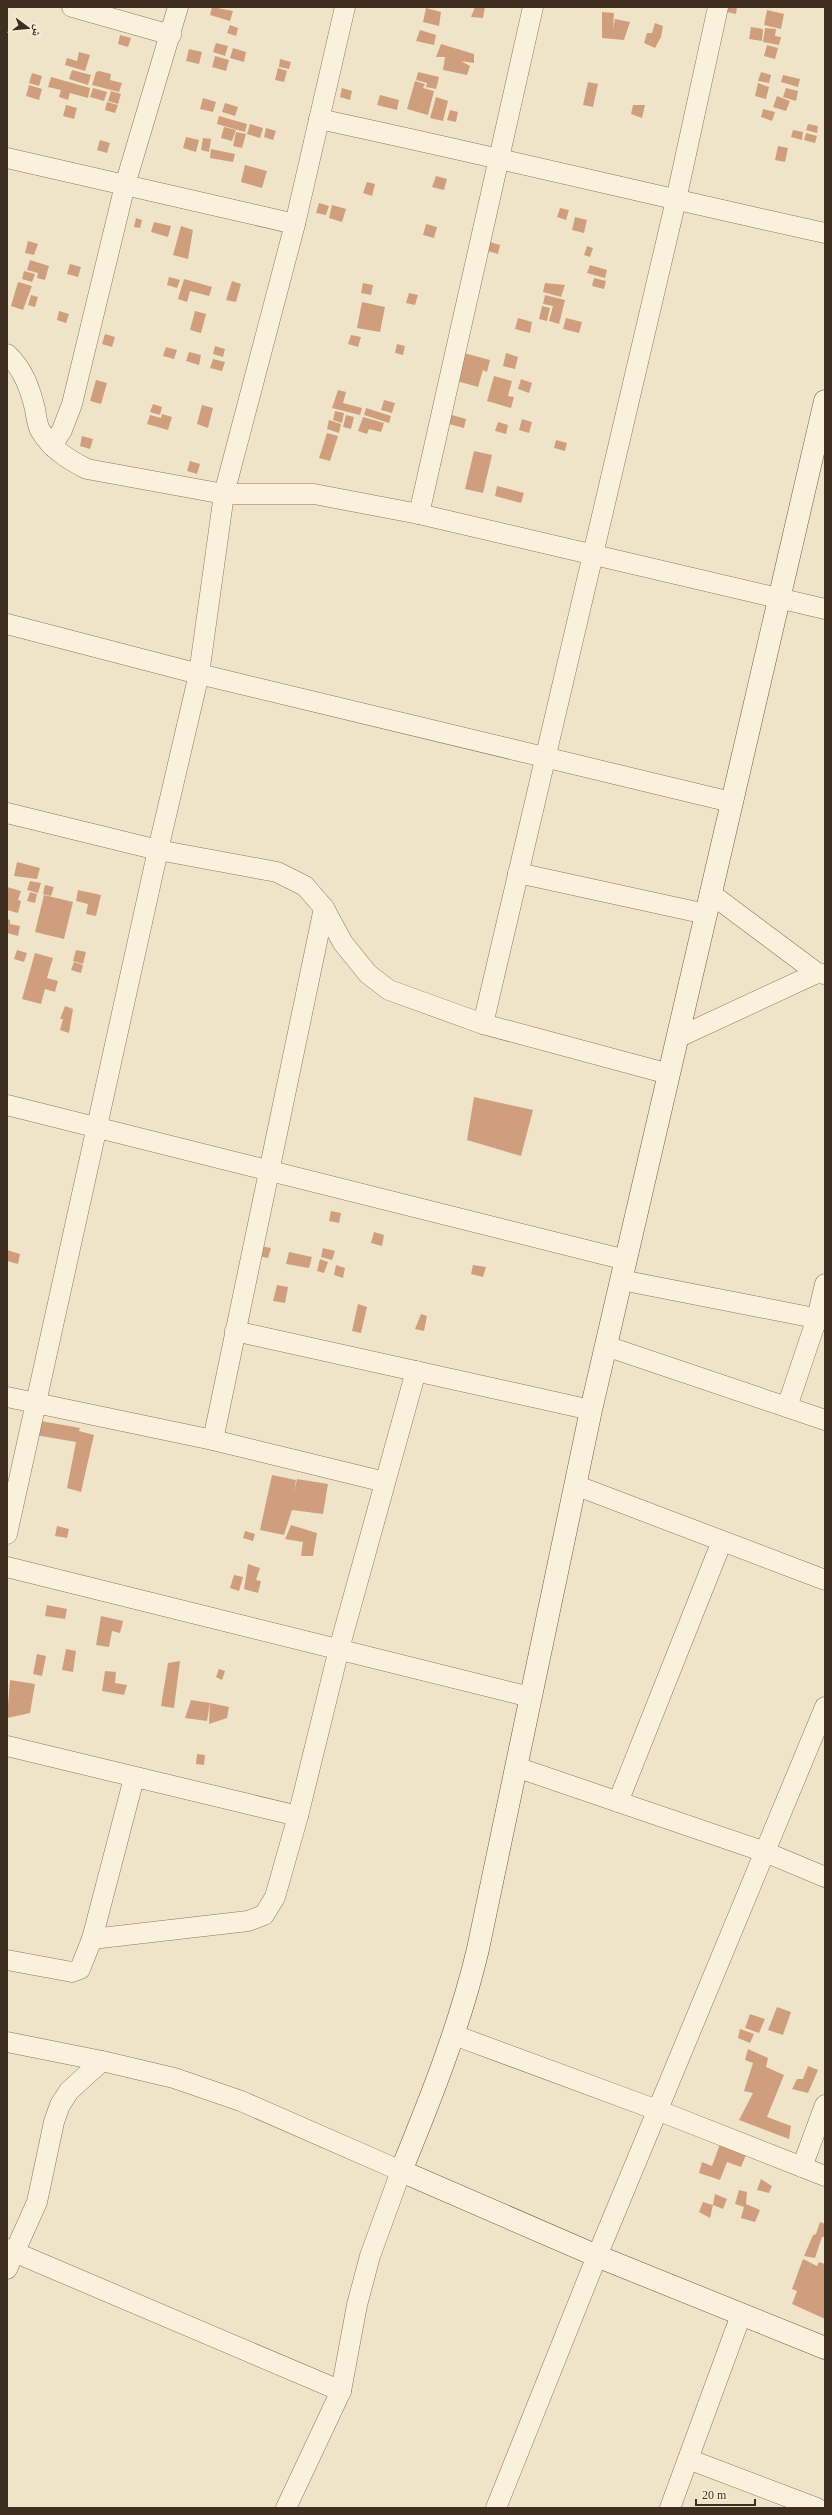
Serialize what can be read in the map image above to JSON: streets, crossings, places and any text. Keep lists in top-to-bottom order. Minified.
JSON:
{"scale_bar":"20 m","north":"right"}
